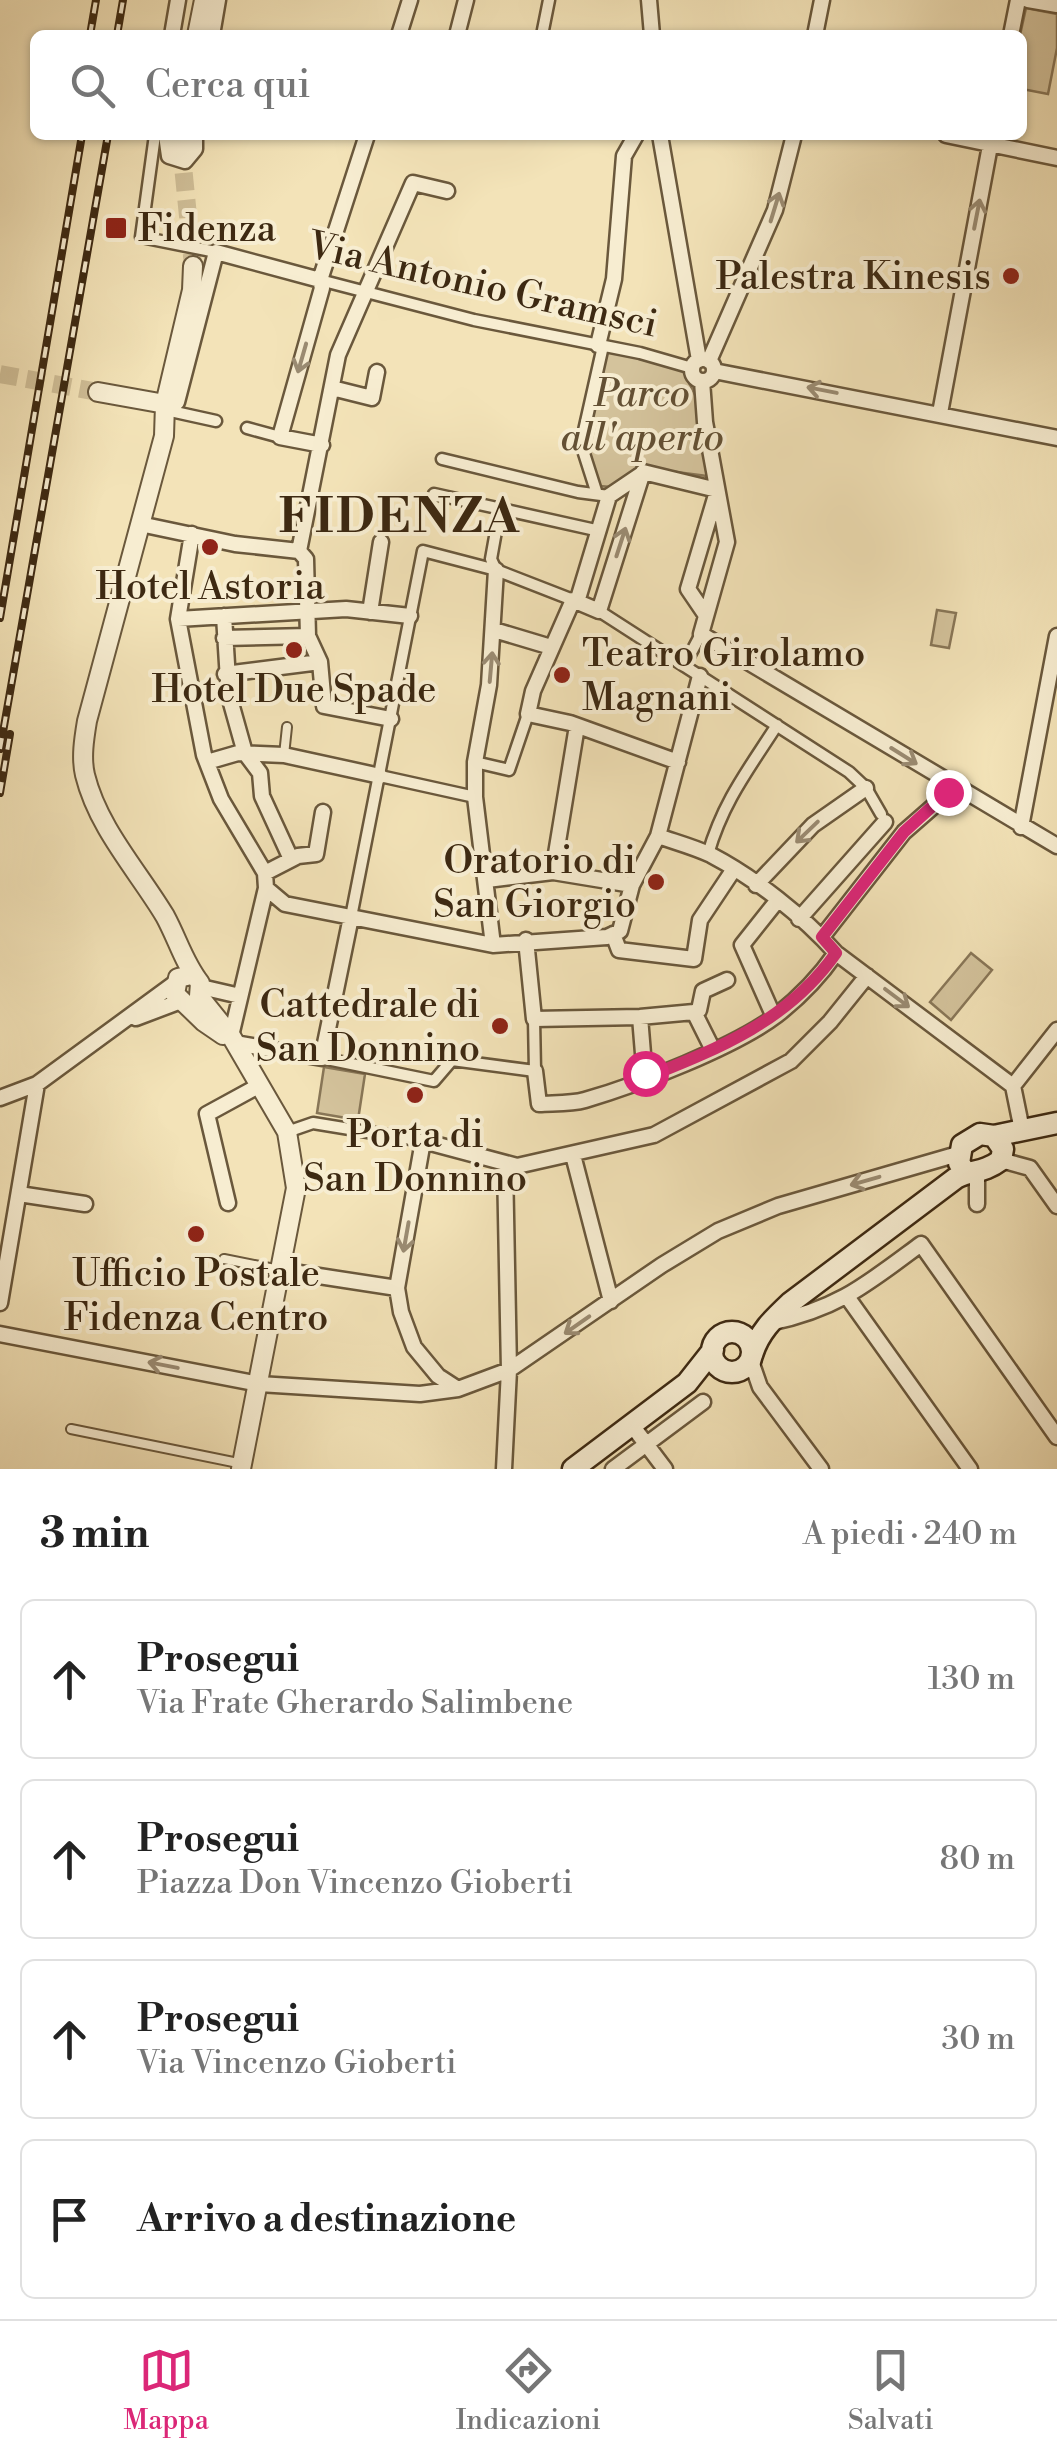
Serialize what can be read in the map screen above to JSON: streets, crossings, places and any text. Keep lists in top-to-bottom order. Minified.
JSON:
{"streets":{"street":["Via Antonio Gramsci"]},"districts":["FIDENZA"],"parks":["Parco all'aperto"],"places":{"transit":["Fidenza"],"other":["Palestra Kinesis","Hotel Astoria","Hotel Due Spade","Teatro Girolamo Magnani","Oratorio di San Giorgio","Cattedrale di San Donnino","Porta di San Donnino","Ufficio Postale Fidenza Centro"]},"page":{"search":"Cerca qui","heading":["3 min","A piedi · 240 m"],"list":[["Prosegui","Via Frate Gherardo Salimbene","130 m"],["Prosegui","Piazza Don Vincenzo Gioberti","80 m"],["Prosegui","Via Vincenzo Gioberti","30 m"],"Arrivo a destinazione"],"nav":["Mappa","Indicazioni","Salvati"]}}
